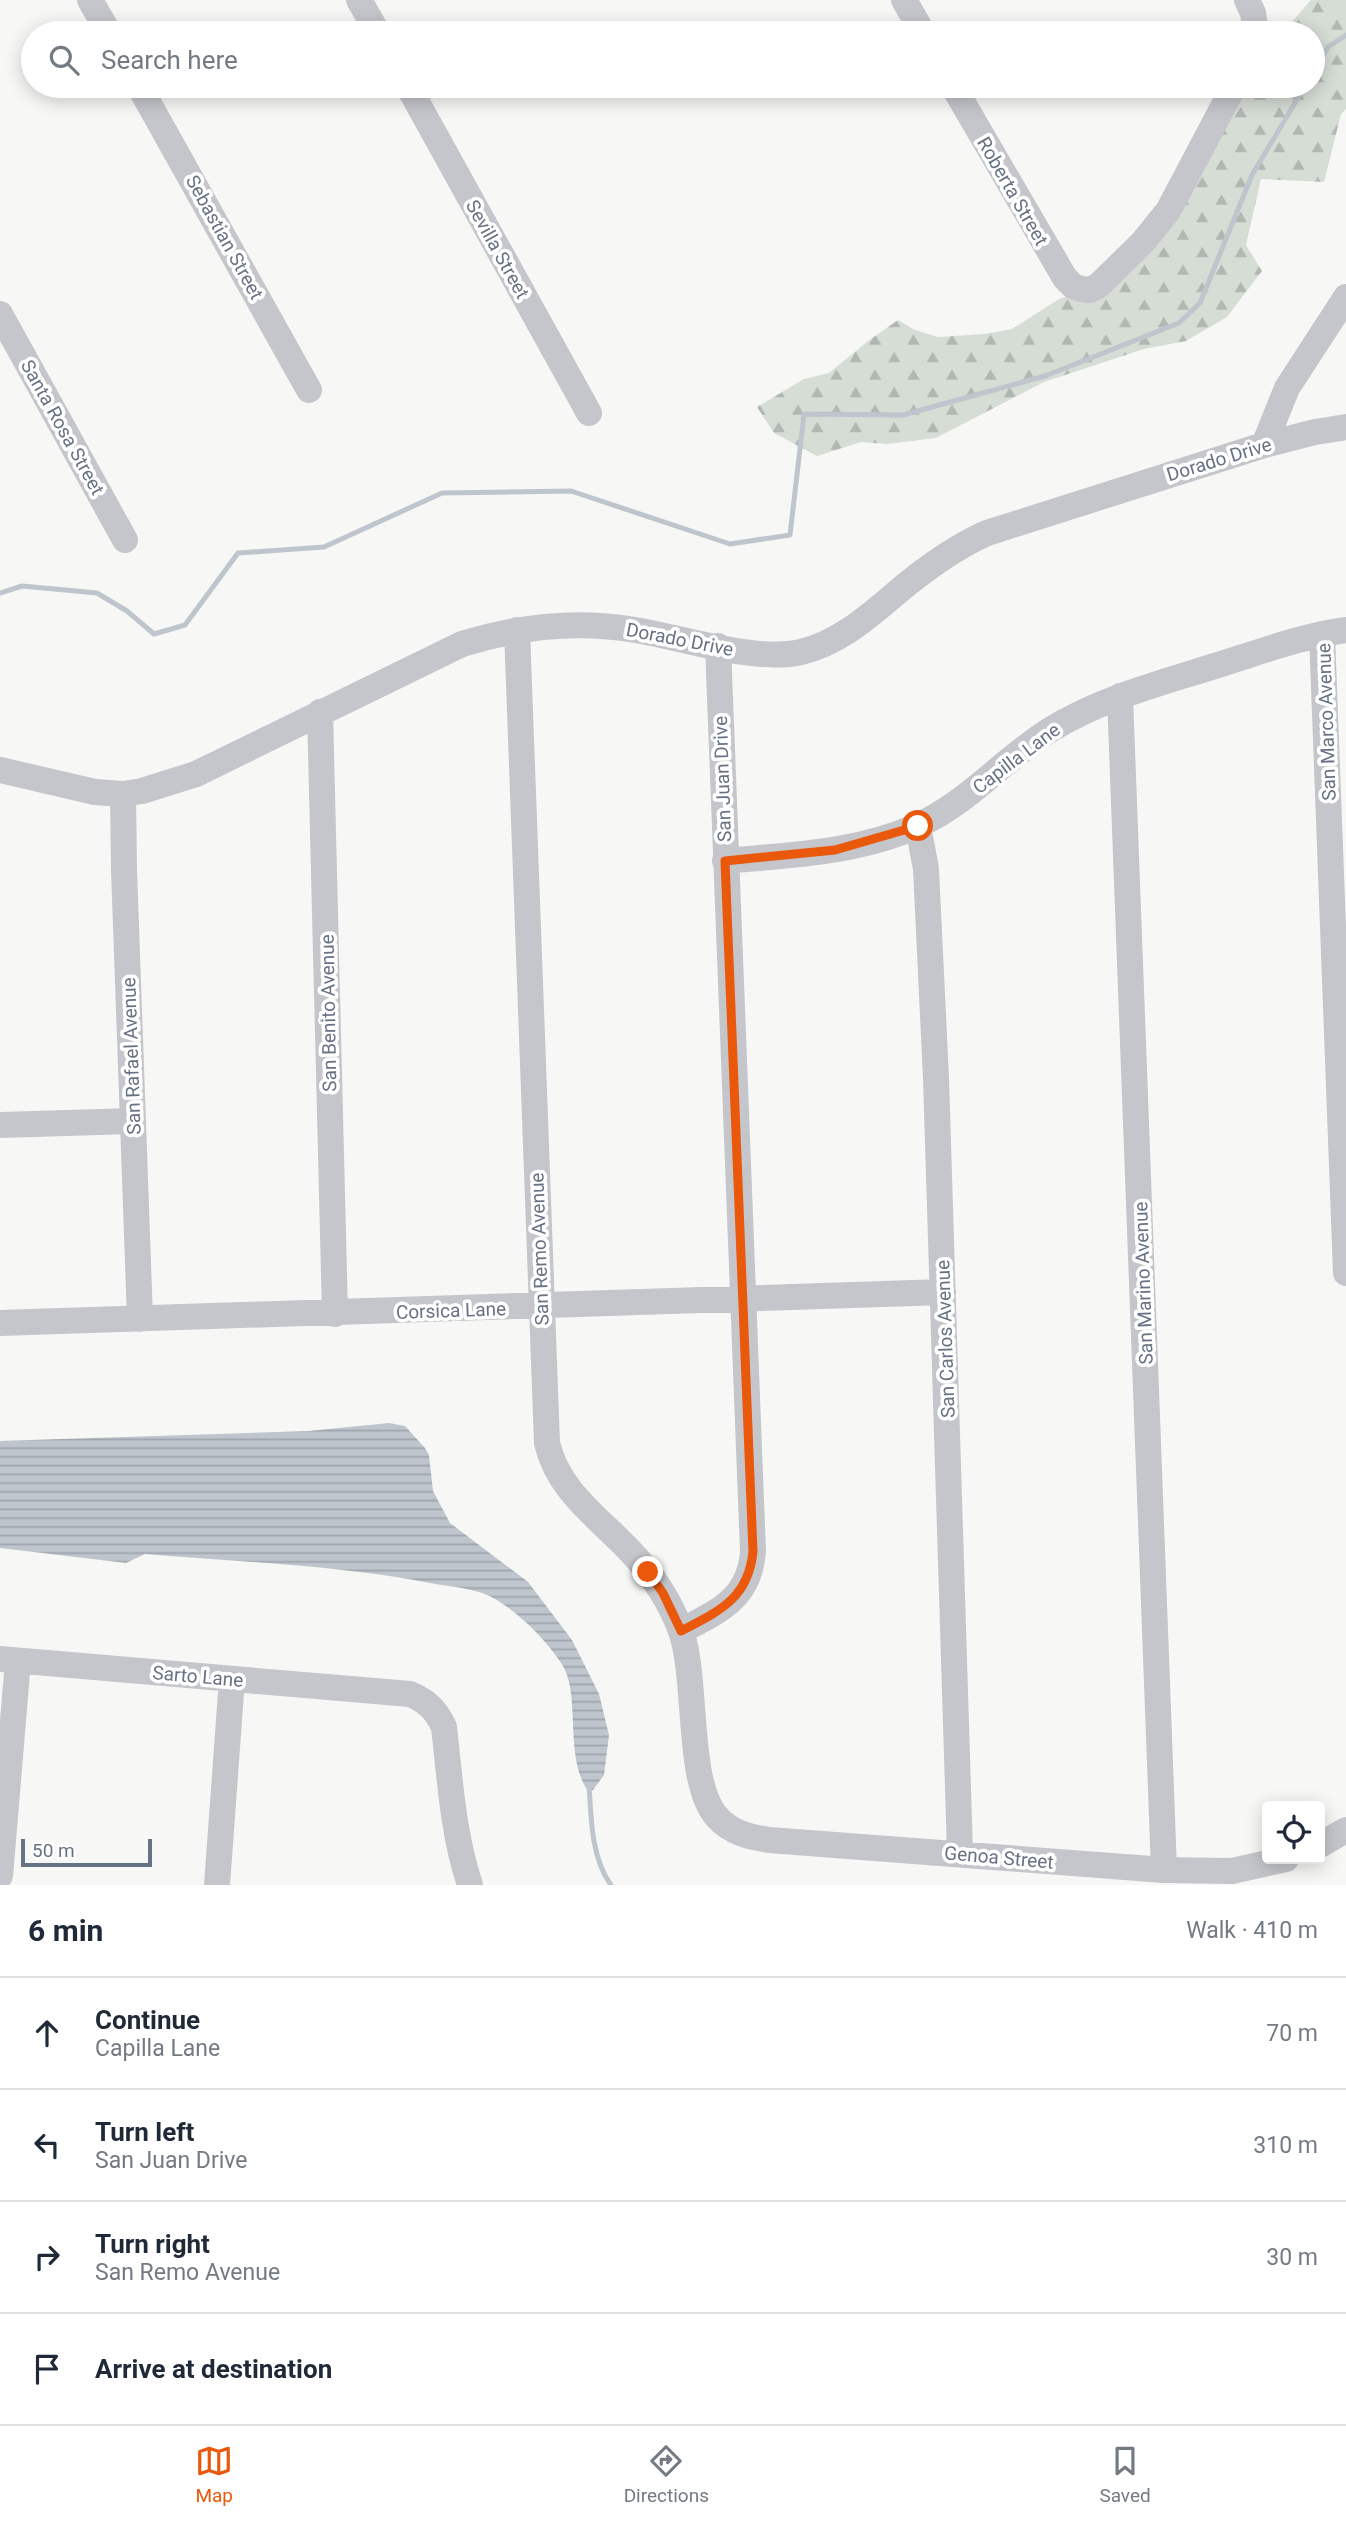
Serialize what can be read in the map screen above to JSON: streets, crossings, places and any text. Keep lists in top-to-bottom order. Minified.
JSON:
{"streets":{"street":["Roberta Street","Sebastian Street","Sevilla Street","Santa Rosa Street","Dorado Drive","San Marco Avenue","Capilla Lane","San Juan Drive","San Benito Avenue","San Rafael Avenue","San Remo Avenue","San Marino Avenue","Corsica Lane","San Carlos Avenue","Sarto Lane","Genoa Street"]},"crossings":[["Dorado Drive","San Juan Drive"],["Dorado Drive","San Benito Avenue"],["Dorado Drive","San Rafael Avenue"],["Dorado Drive","San Remo Avenue"],["San Marco Avenue","Capilla Lane"],["Capilla Lane","San Juan Drive"],["Capilla Lane","San Marino Avenue"],["Capilla Lane","San Carlos Avenue"],["San Juan Drive","San Remo Avenue"],["San Juan Drive","Corsica Lane"],["San Benito Avenue","Corsica Lane"],["San Rafael Avenue","Corsica Lane"],["San Remo Avenue","Corsica Lane"],["San Remo Avenue","Genoa Street"],["San Marino Avenue","Genoa Street"],["Corsica Lane","San Carlos Avenue"],["San Carlos Avenue","Genoa Street"]],"scale_bar":"50 m","page":{"search":"Search here","scale":"50 m","heading":["6 min","Walk · 410 m"],"list":[["Continue","Capilla Lane","70 m"],["Turn left","San Juan Drive","310 m"],["Turn right","San Remo Avenue","30 m"],"Arrive at destination"],"nav":["Map","Directions","Saved"]}}
